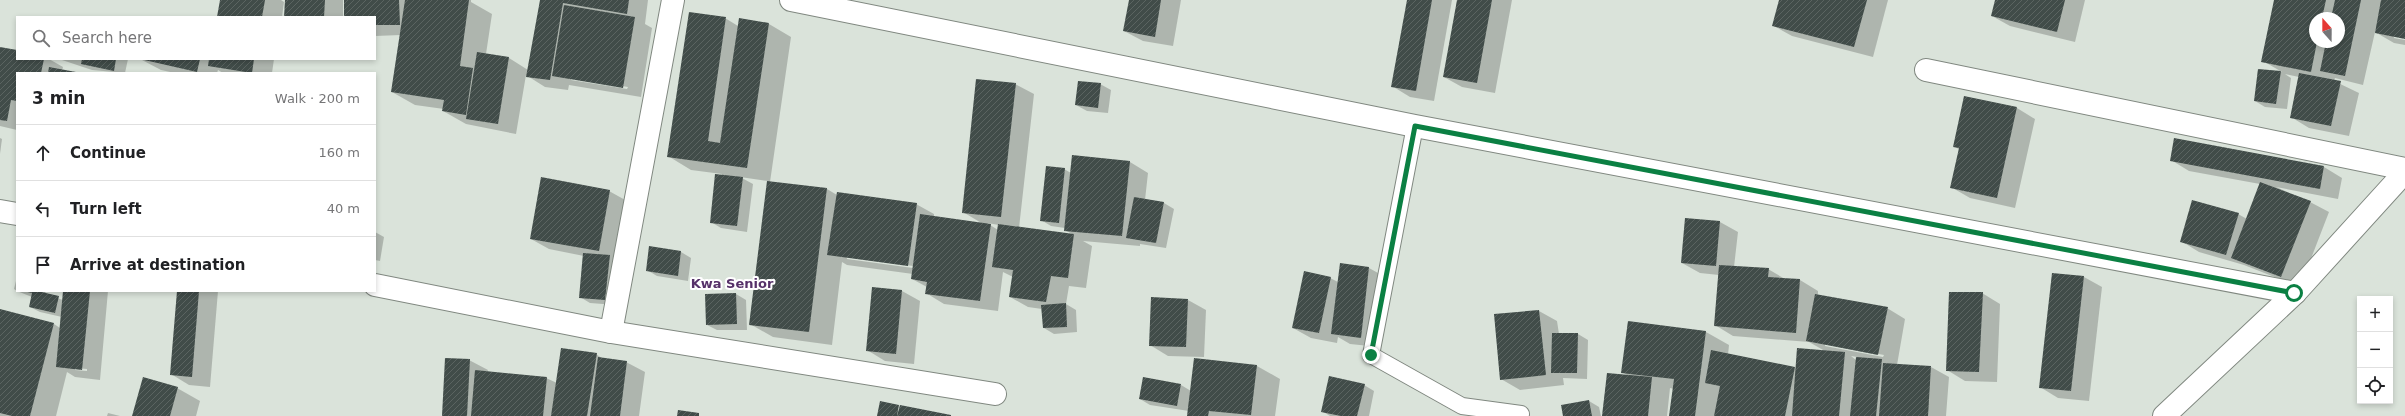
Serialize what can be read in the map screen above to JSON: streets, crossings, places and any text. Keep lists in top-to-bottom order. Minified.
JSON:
{"districts":["Kwa Senior"],"north":"top","page":{"search":"Search here","heading":["3 min","Walk · 200 m"],"list":[["Continue","160 m"],["Turn left","40 m"],"Arrive at destination"],"map_buttons":["+","−"]}}
